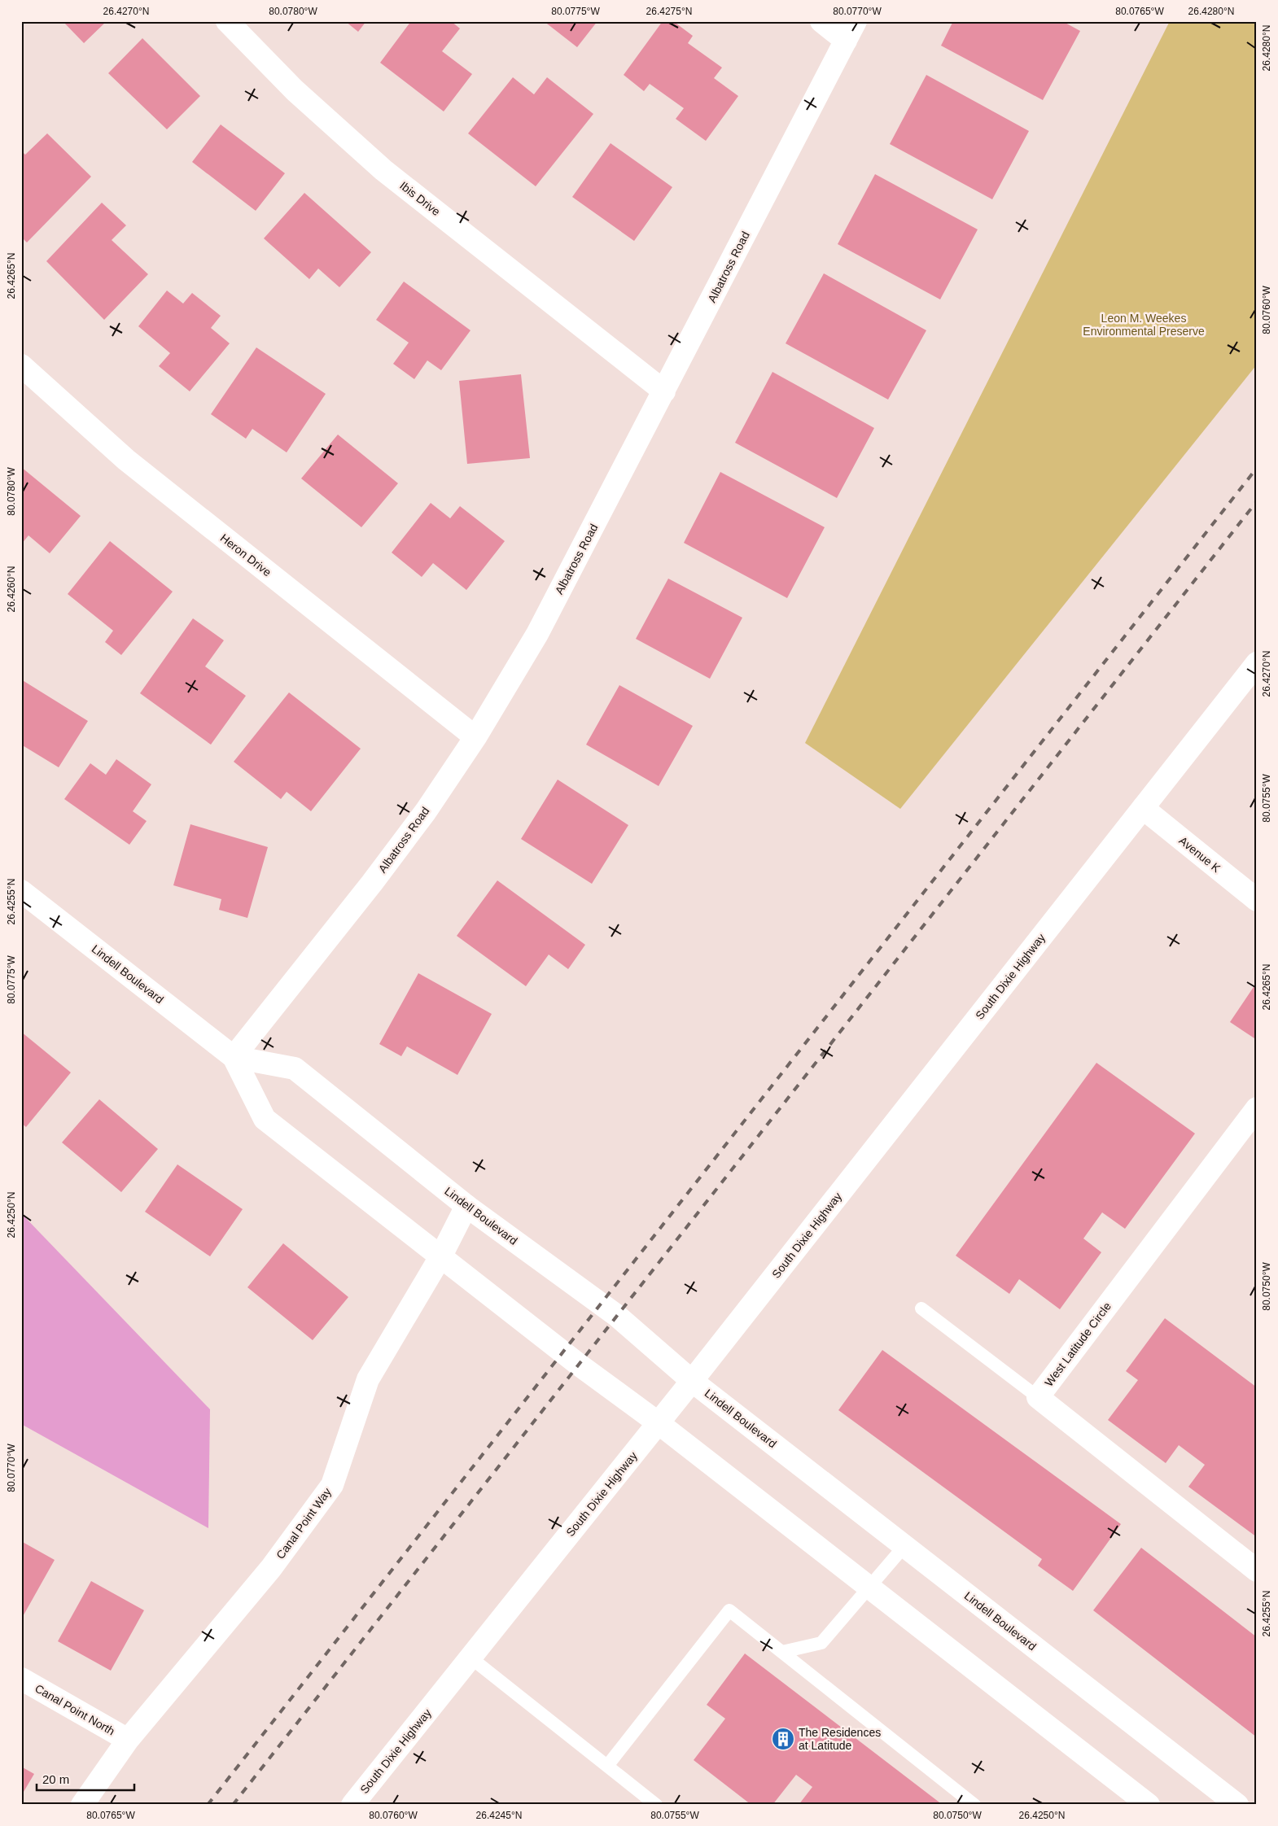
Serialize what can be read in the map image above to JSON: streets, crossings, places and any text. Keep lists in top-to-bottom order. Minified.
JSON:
{"streets":{"street":["Ibis Drive","Albatross Road","Heron Drive","Avenue K","Lindell Boulevard","South Dixie Highway","West Latitude Circle","Canal Point Way","Canal Point North"]},"crossings":[["Ibis Drive","Albatross Road"],["Albatross Road","Heron Drive"],["Albatross Road","Lindell Boulevard"],["Avenue K","South Dixie Highway"],["Lindell Boulevard","South Dixie Highway"],["Lindell Boulevard","Canal Point Way"],["Canal Point Way","Canal Point North"]],"parks":["Leon M. Weekes Environmental Preserve"],"places":{"building":["The Residences at Latitude"]},"scale_bar":"20 m","coordinates":["26.4270°N","80.0780°W","80.0775°W","26.4275°N","80.0770°W","80.0765°W","26.4280°N","26.4265°N","80.0760°W","26.4260°N","80.0755°W","26.4255°N","26.4250°N","80.0750°W","26.4245°N"]}
